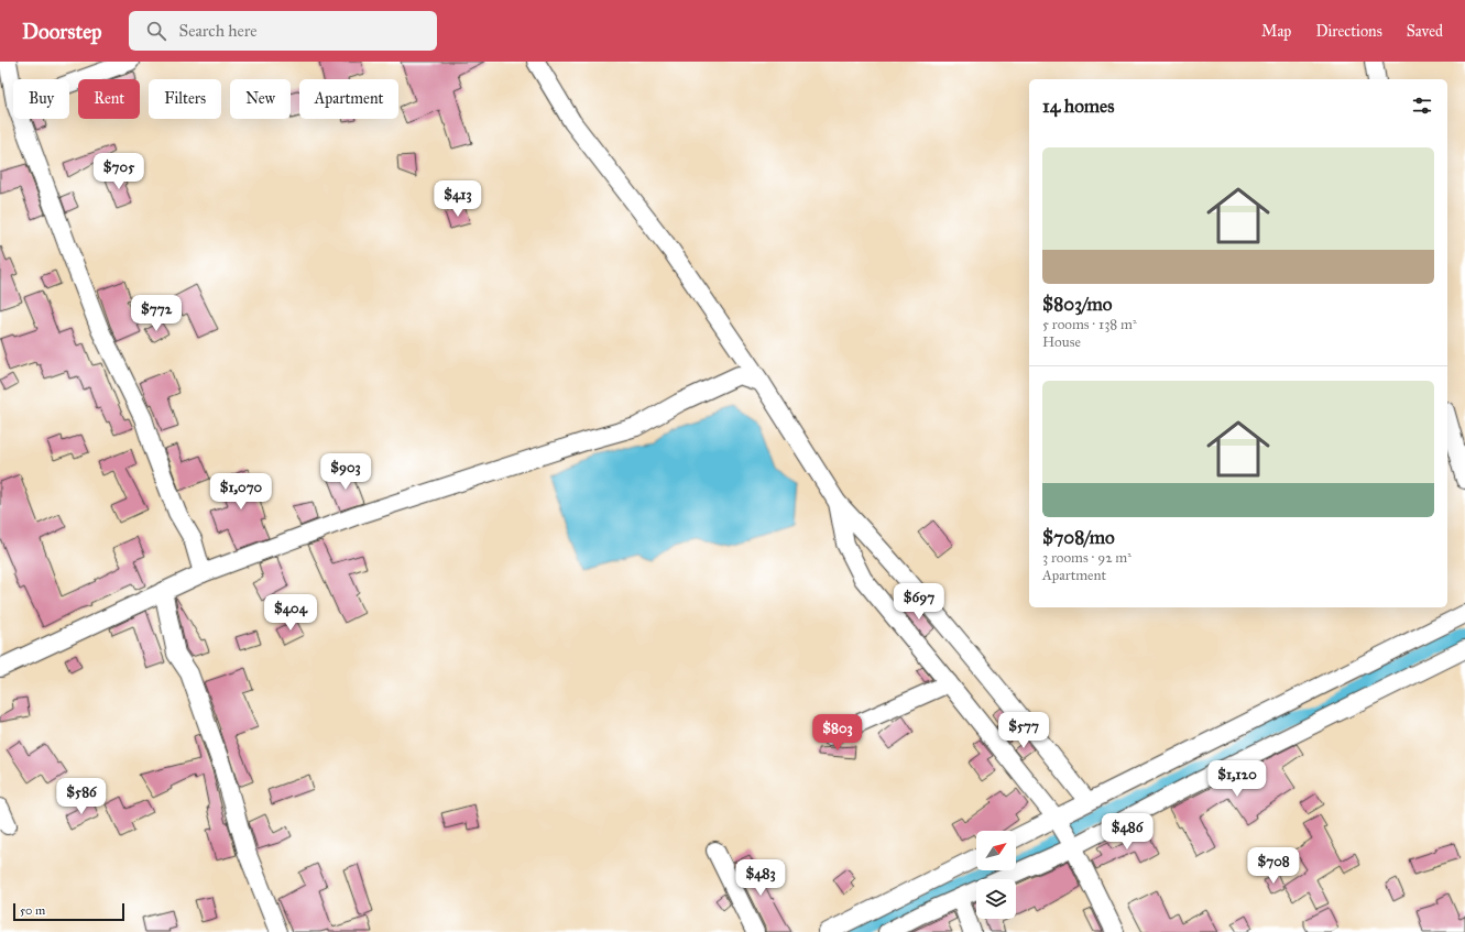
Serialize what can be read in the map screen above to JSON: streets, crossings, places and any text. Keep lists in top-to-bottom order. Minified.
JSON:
{"scale_bar":"50 m","north":"top right","page":{"header":"Doorstep","search":"Search here","nav":["Map","Directions","Saved"],"chip":["Buy","Rent","Filters","New","Apartment"],"heading":"14 homes","list":[{"name":"$803/mo","note":"5 rooms · 138 m² · House"},{"name":"$708/mo","note":"3 rooms · 92 m² · Apartment"}],"price":["$705","$413","$772","$903","$1,070","$697","$404","$577","$803","$1,120","$586","$486","$708","$483"],"scale":"50 m"}}
